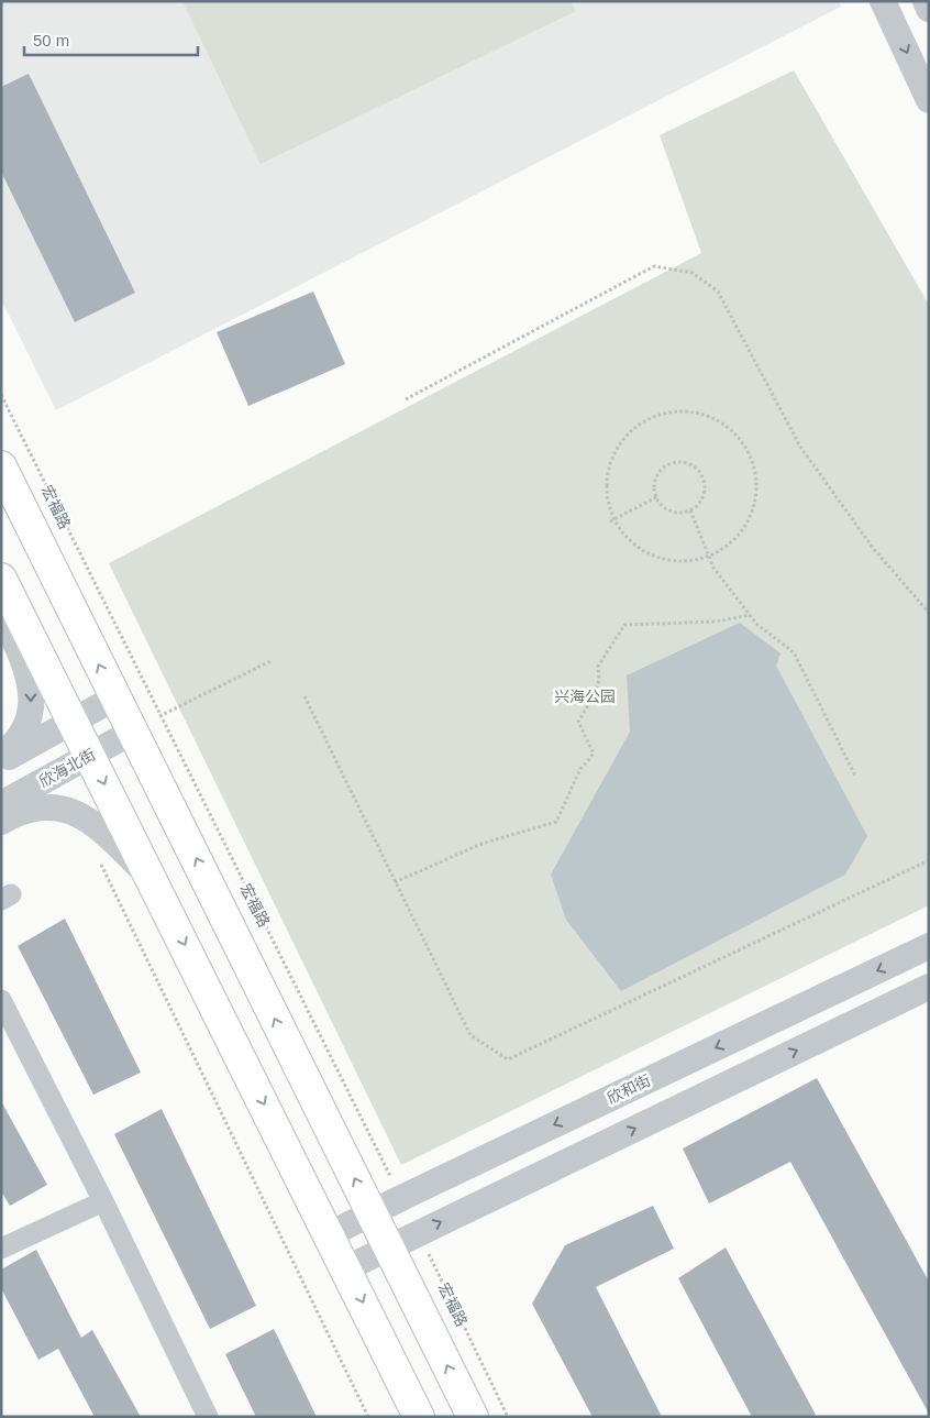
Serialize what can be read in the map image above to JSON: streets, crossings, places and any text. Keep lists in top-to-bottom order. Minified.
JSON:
{"streets":{"main road":["宏福路"],"street":["欣海北街","欣和街"]},"crossings":[["宏福路","欣海北街"],["宏福路","欣和街"]],"parks":["兴海公园"],"scale_bar":"50 m"}
